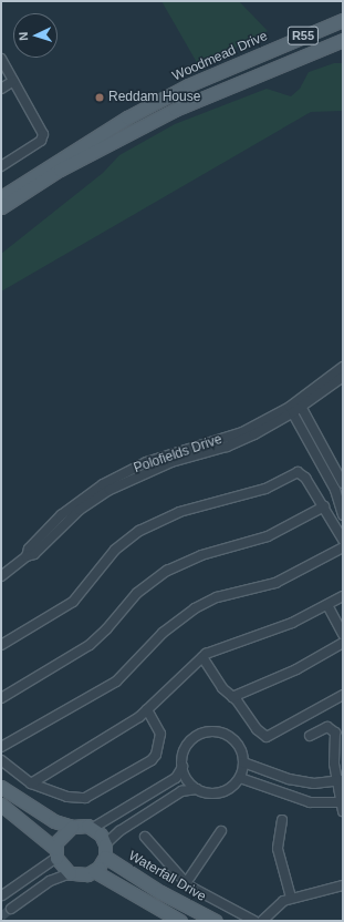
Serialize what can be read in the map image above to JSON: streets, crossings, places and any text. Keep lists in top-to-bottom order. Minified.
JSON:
{"streets":{"main road":["R55","Woodmead Drive","Waterfall Drive"],"street":["Polofields Drive"]},"places":["Reddam House"],"north":"left"}
